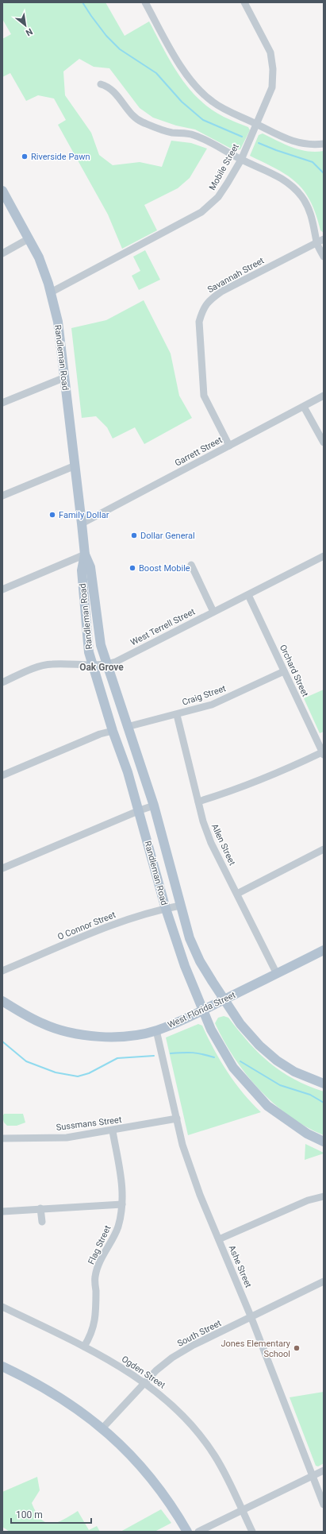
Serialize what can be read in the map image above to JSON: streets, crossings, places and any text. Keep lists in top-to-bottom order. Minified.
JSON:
{"streets":{"main road":["Randleman Road","West Florida Street"],"street":["Mobile Street","Savannah Street","Garrett Street","West Terrell Street","Orchard Street","Craig Street","Allen Street","O Connor Street","Sussmans Street","Flag Street","Ashe Street","South Street","Ogden Street"]},"crossings":[["Mobile Street","Randleman Road"],["Savannah Street","Garrett Street"],["Randleman Road","Garrett Street"],["Randleman Road","West Terrell Street"],["Randleman Road","Craig Street"],["Randleman Road","O Connor Street"],["Randleman Road","West Florida Street"],["West Terrell Street","Orchard Street"],["Orchard Street","Craig Street"],["Craig Street","Allen Street"],["Allen Street","West Florida Street"],["West Florida Street","Ashe Street"],["Sussmans Street","Flag Street"],["Sussmans Street","Ashe Street"],["Flag Street","Ogden Street"],["Ashe Street","South Street"],["South Street","Ogden Street"]],"districts":["Oak Grove"],"places":["Riverside Pawn","Family Dollar","Dollar General","Boost Mobile","Jones Elementary School"],"scale_bar":"100 m","north":"bottom right"}
